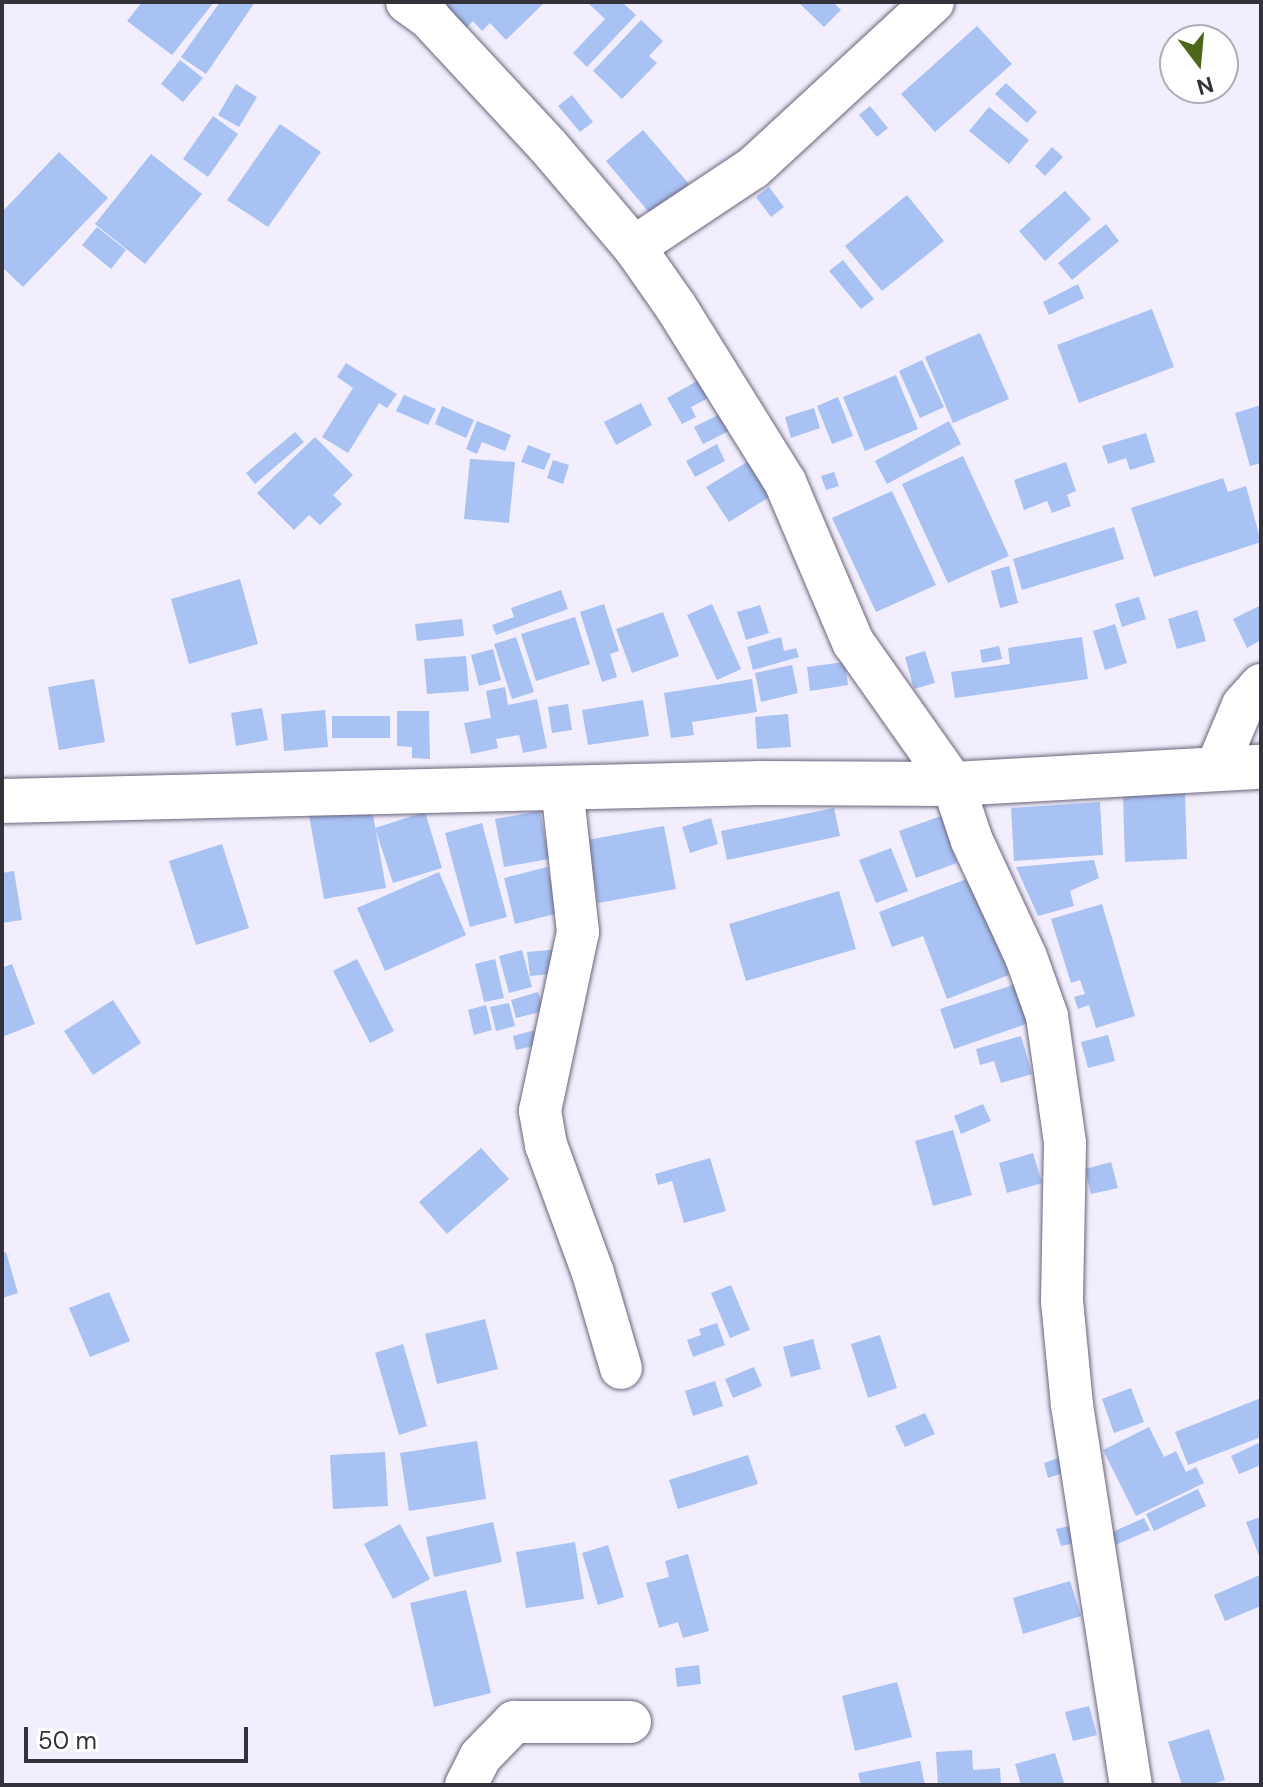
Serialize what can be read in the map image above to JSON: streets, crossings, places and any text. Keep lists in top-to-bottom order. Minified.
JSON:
{"scale_bar":"50 m","north":"bottom"}
